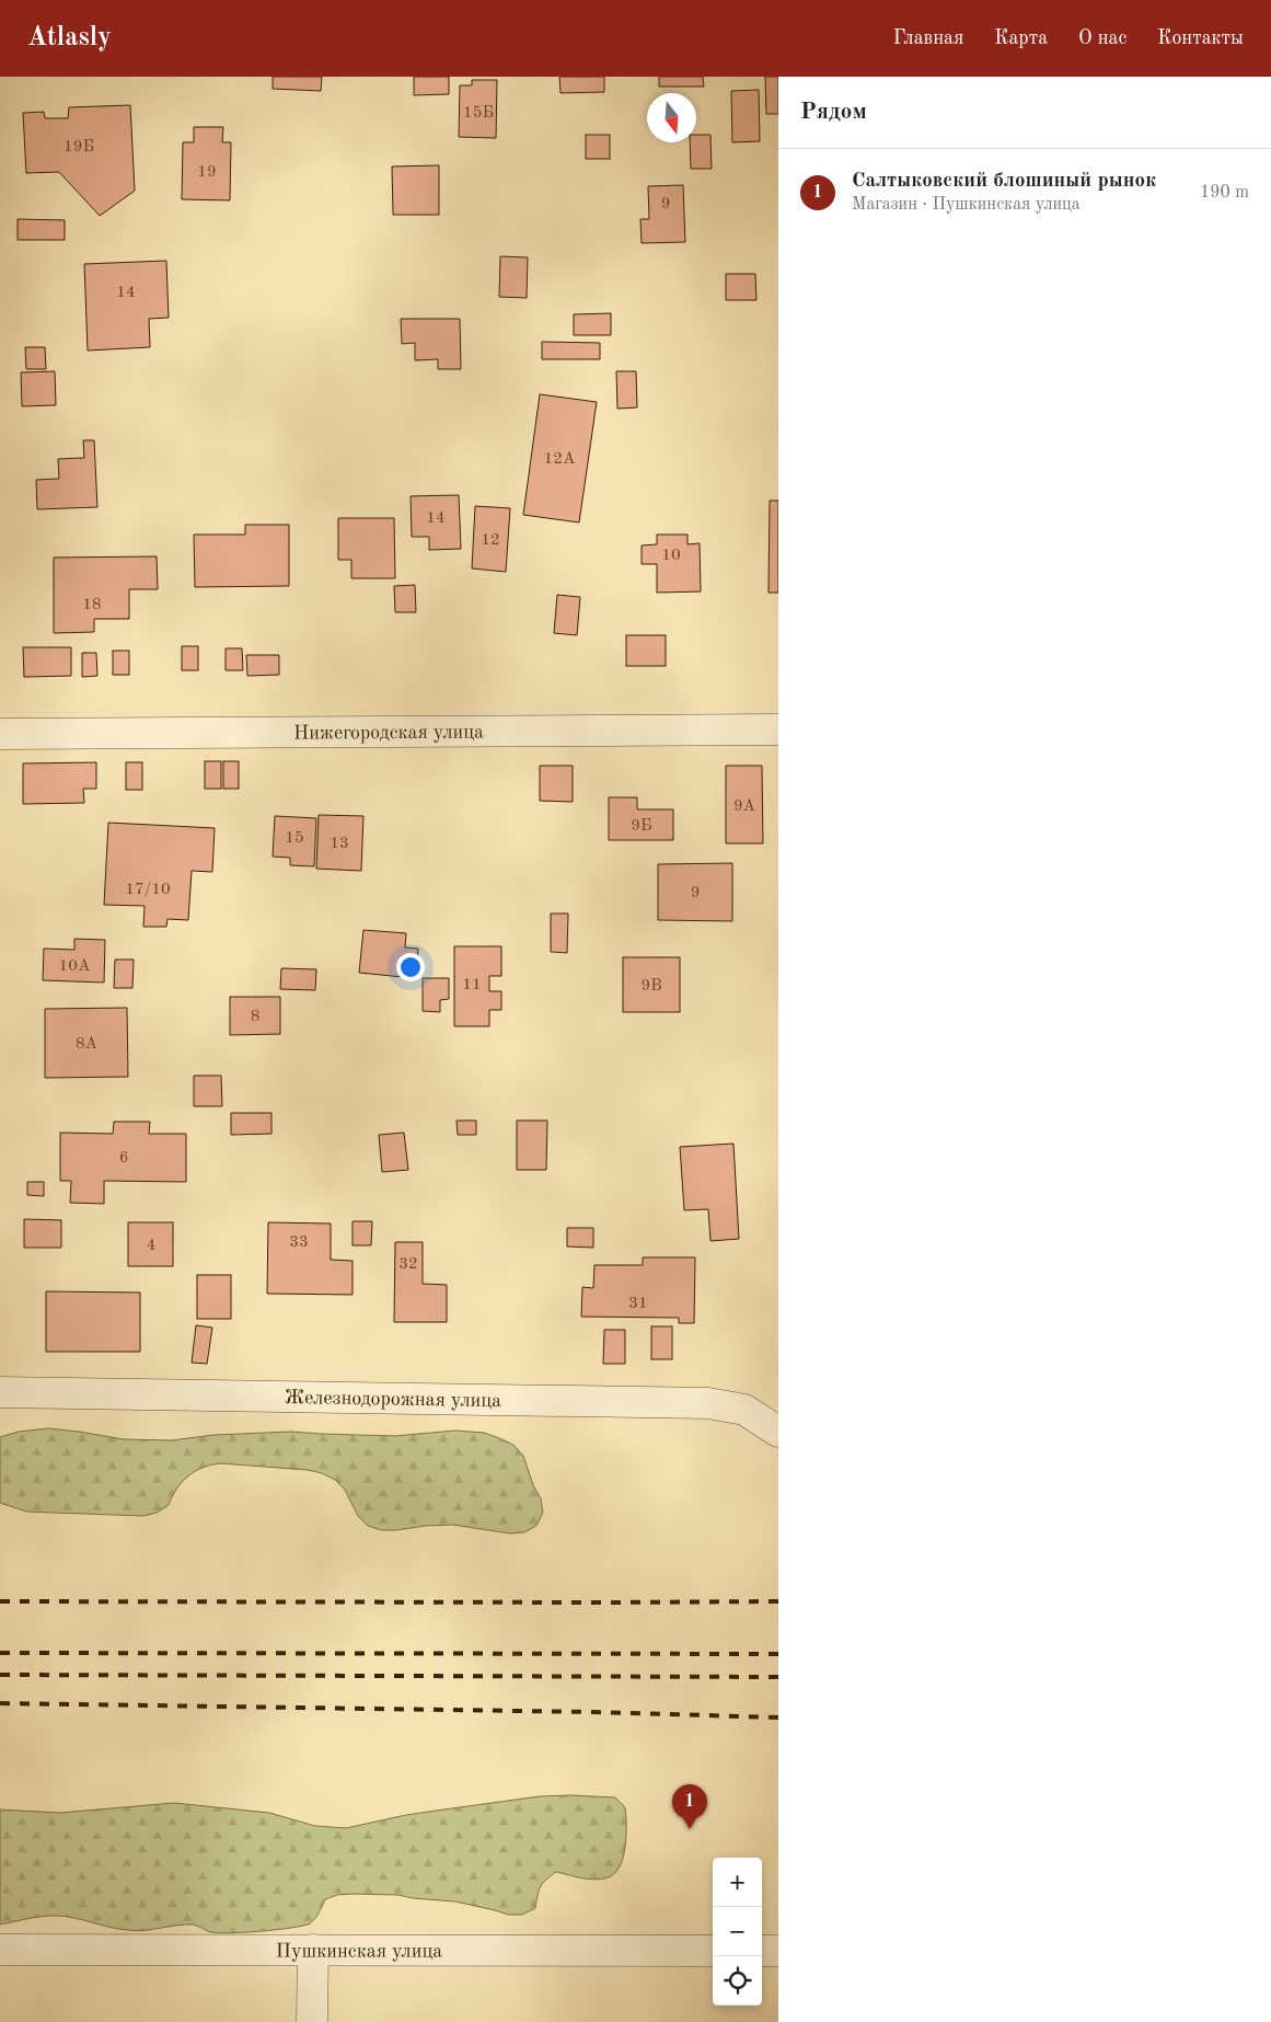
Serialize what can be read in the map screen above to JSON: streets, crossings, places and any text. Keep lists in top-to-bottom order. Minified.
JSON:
{"streets":{"street":["Нижегородская улица","Железнодорожная улица","Пушкинская улица"]},"house_numbers":["15Б","19Б","19","9","14","12А","14","12","10","18","9А","9Б","15","13","17/10","9","10А","11","9В","8","8А","6","33","4","32","31"],"north":"bottom","page":{"header":"Atlasly","nav":["Главная","Карта","О нас","Контакты"],"heading":"Рядом","list":[{"mark":"1","name":"Салтыковский блошиный рынок","note":"Магазин · Пушкинская улица","value":"190 m"}],"pins":"1","map_buttons":["+","−"]}}
